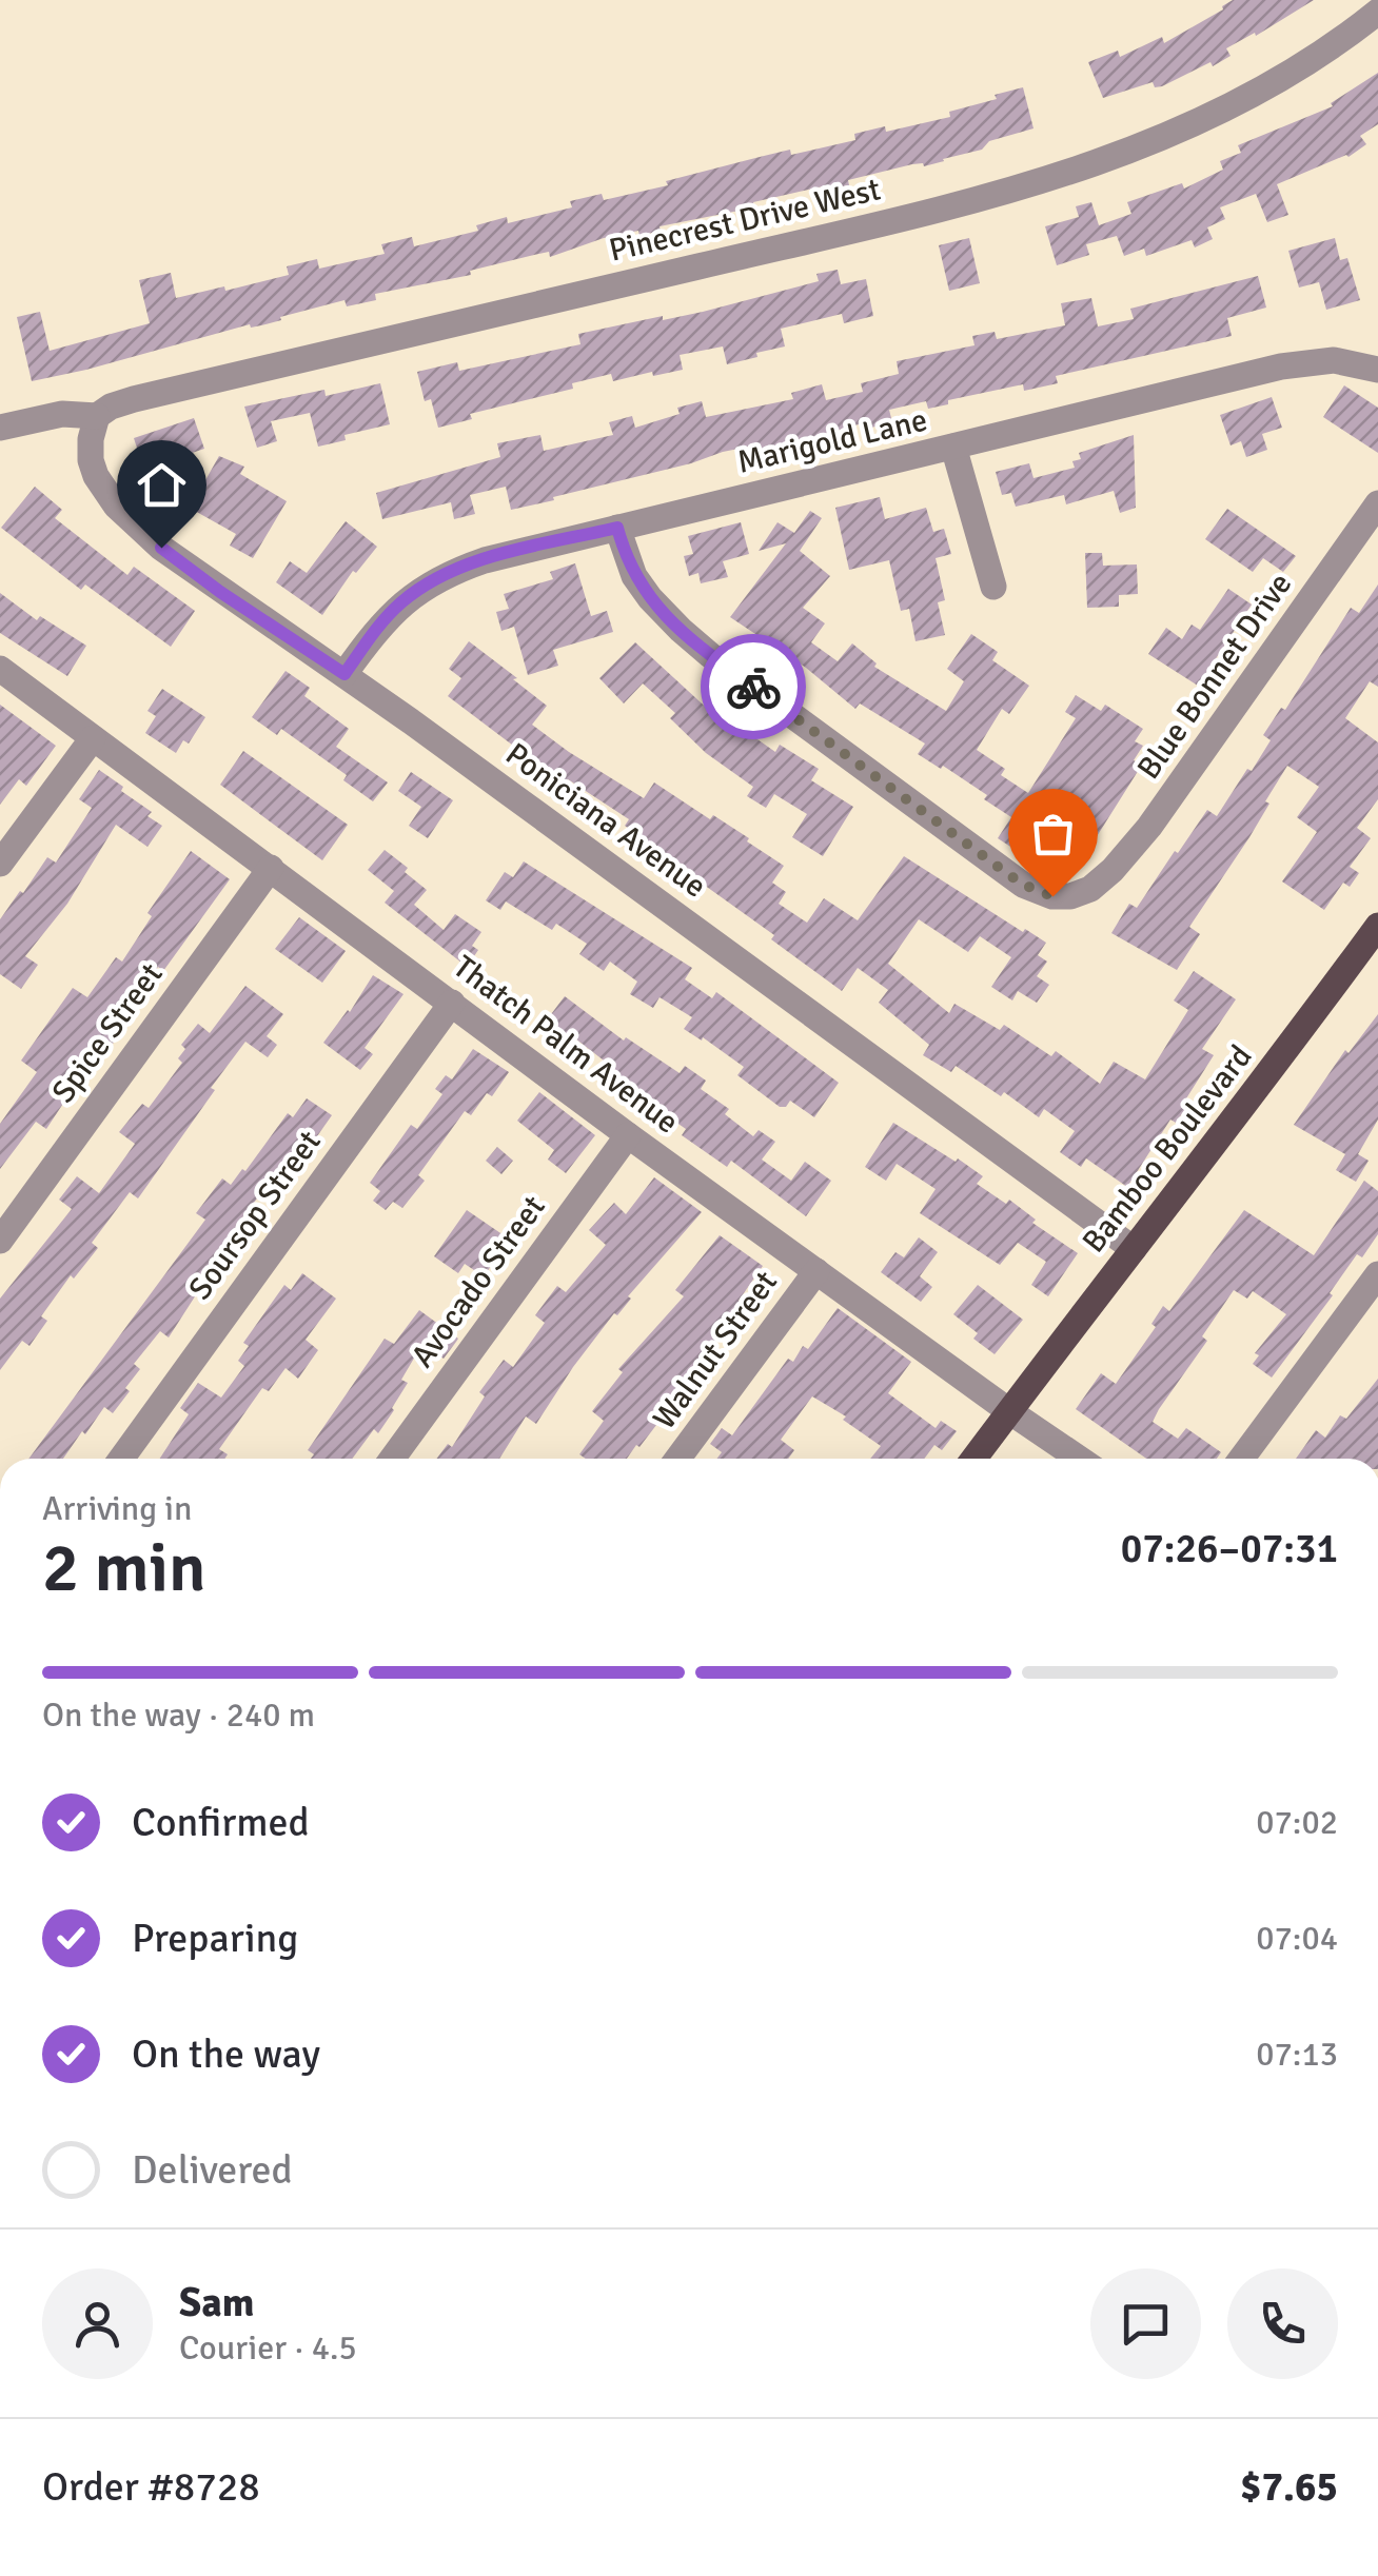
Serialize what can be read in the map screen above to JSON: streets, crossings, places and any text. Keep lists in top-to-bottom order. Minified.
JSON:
{"streets":{"main road":["Bamboo Boulevard"],"street":["Pinecrest Drive West","Marigold Lane","Blue Bonnet Drive","Poniciana Avenue","Spice Street","Thatch Palm Avenue","Soursop Street","Avocado Street","Walnut Street"]},"crossings":[["Pinecrest Drive West","Poniciana Avenue"],["Marigold Lane","Blue Bonnet Drive"],["Marigold Lane","Poniciana Avenue"],["Poniciana Avenue","Bamboo Boulevard"],["Spice Street","Thatch Palm Avenue"],["Thatch Palm Avenue","Bamboo Boulevard"],["Thatch Palm Avenue","Soursop Street"],["Thatch Palm Avenue","Avocado Street"],["Thatch Palm Avenue","Walnut Street"]],"page":{"heading":["2 min","Arriving in","07:26–07:31"],"panel":["Sam","Courier · 4.5","Order #8728","$7.65"],"bar":"On the way · 240 m","list":[["Confirmed","07:02"],["Preparing","07:04"],["On the way","07:13"],"Delivered"]}}
